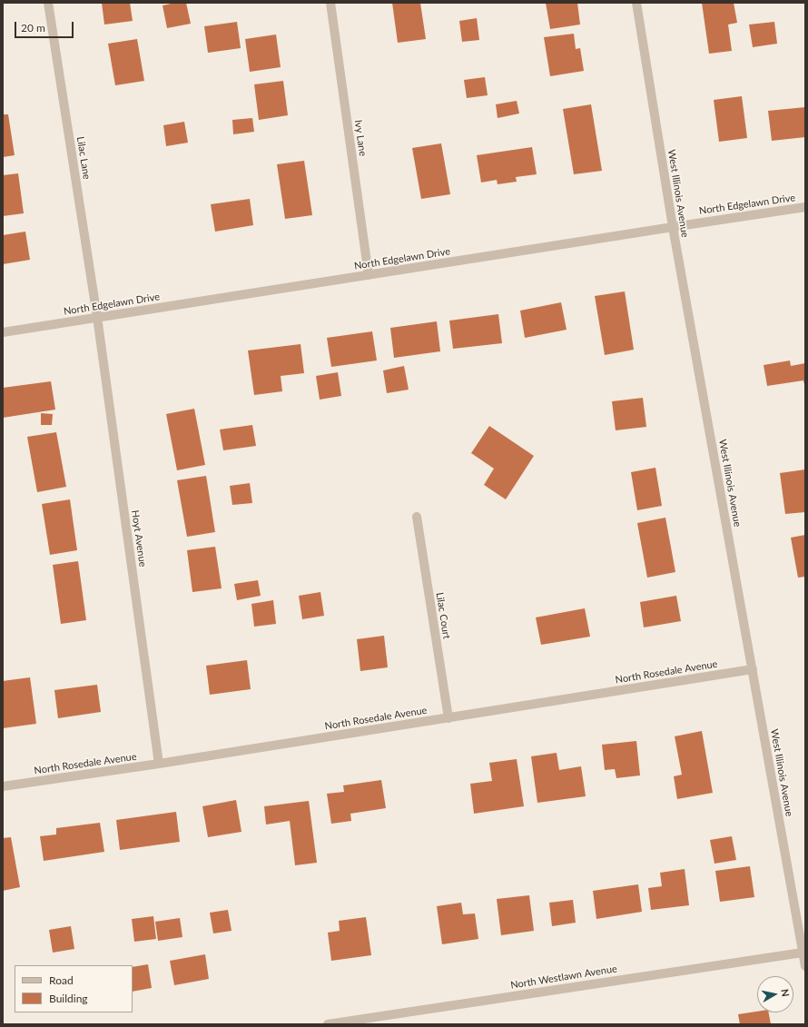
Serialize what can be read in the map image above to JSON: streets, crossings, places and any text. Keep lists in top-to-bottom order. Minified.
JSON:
{"streets":{"street":["Ivy Lane","Lilac Lane","West Illinois Avenue","North Edgelawn Drive","Hoyt Avenue","Lilac Court","North Rosedale Avenue","North Westlawn Avenue"]},"crossings":[["Ivy Lane","North Edgelawn Drive"],["Lilac Lane","North Edgelawn Drive"],["Lilac Lane","Hoyt Avenue"],["West Illinois Avenue","North Edgelawn Drive"],["West Illinois Avenue","North Rosedale Avenue"],["West Illinois Avenue","North Westlawn Avenue"],["North Edgelawn Drive","Hoyt Avenue"],["Hoyt Avenue","North Rosedale Avenue"],["Lilac Court","North Rosedale Avenue"]],"legend":["Road","Building"],"scale_bar":"20 m","north":"right"}
